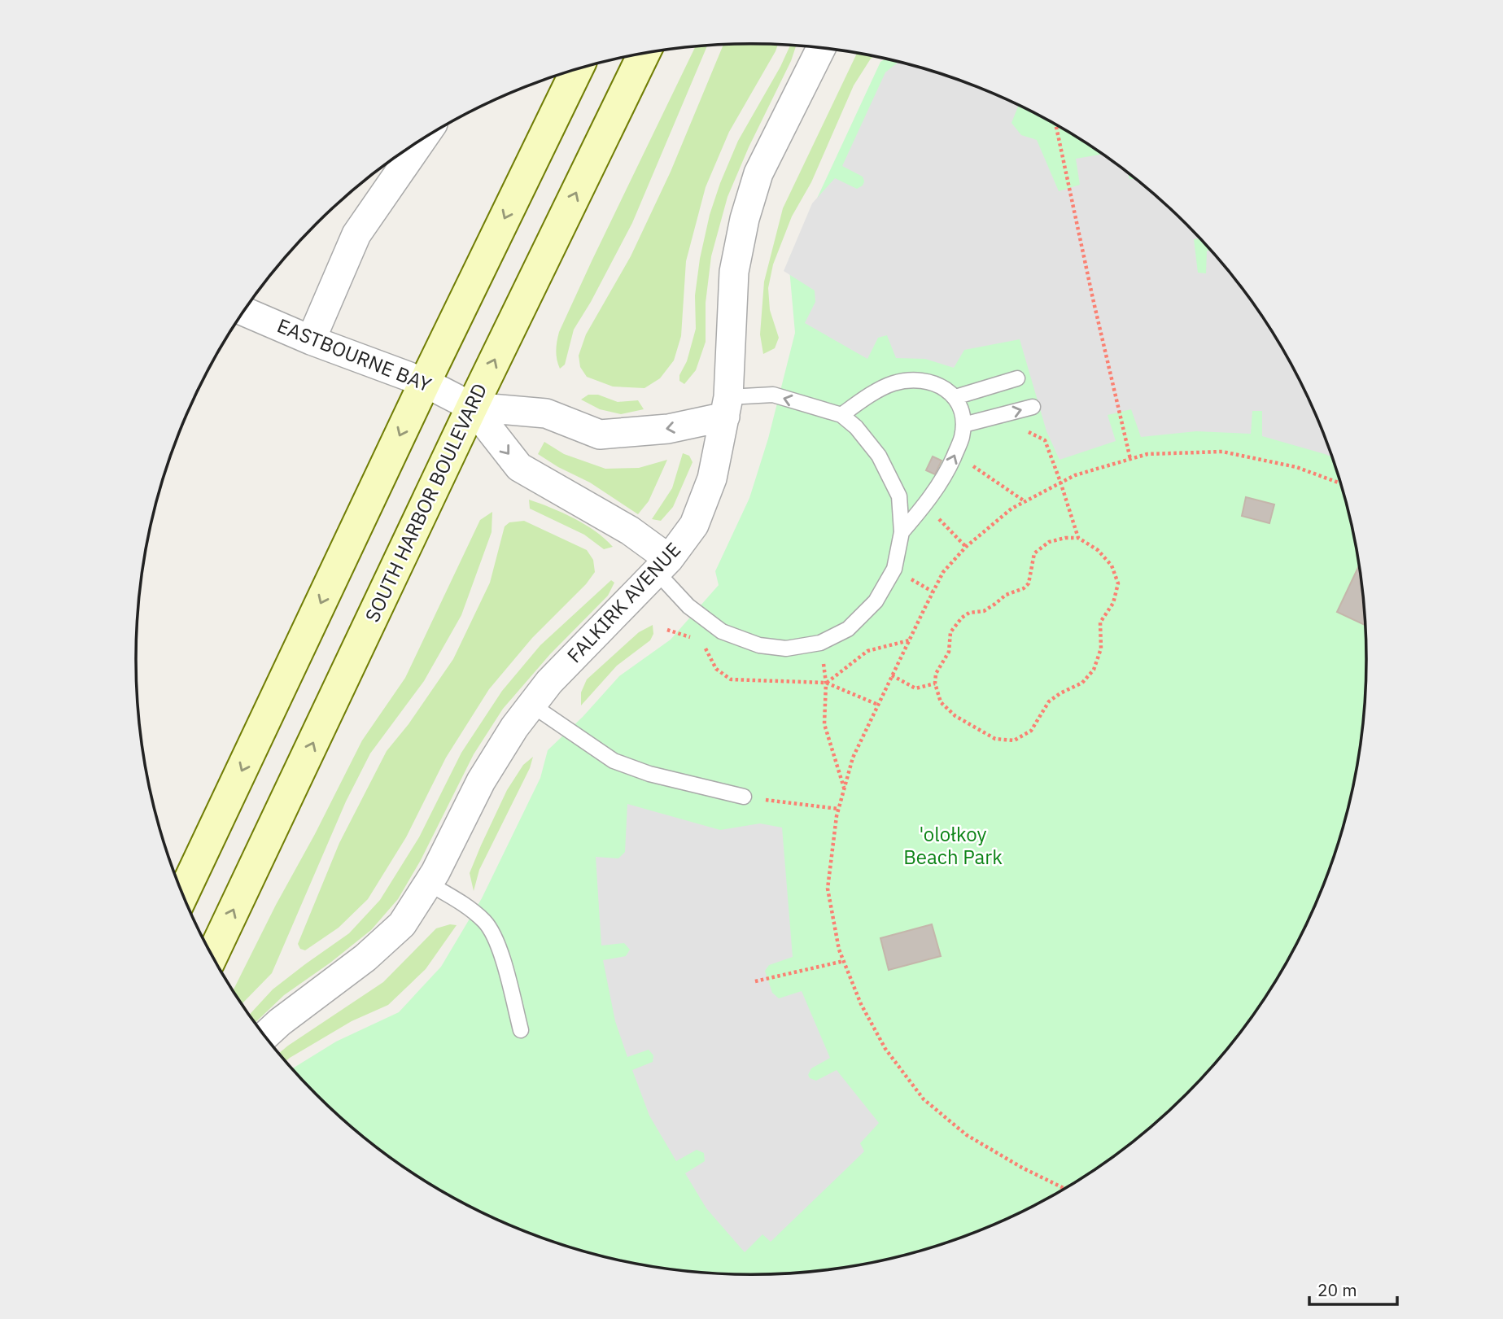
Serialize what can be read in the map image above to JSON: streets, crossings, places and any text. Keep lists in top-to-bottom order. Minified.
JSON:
{"streets":{"main road":["SOUTH HARBOR BOULEVARD"],"street":["EASTBOURNE BAY","FALKIRK AVENUE"]},"crossings":[["EASTBOURNE BAY","SOUTH HARBOR BOULEVARD"],["EASTBOURNE BAY","FALKIRK AVENUE"]],"parks":["'olołkoy Beach Park"],"scale_bar":"20 m"}
